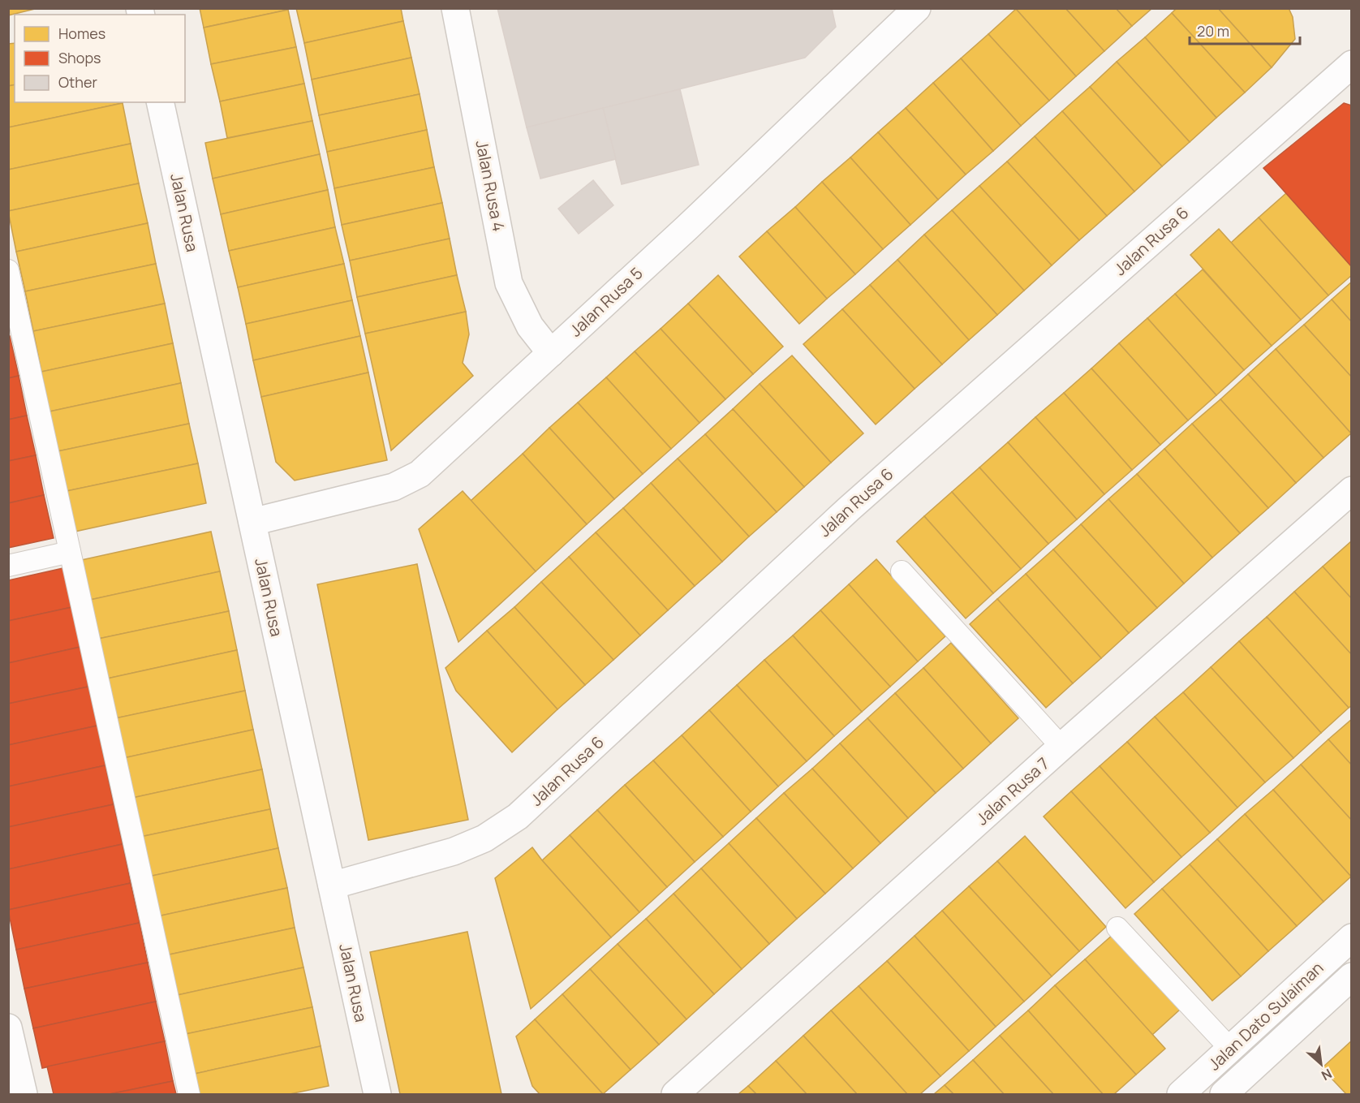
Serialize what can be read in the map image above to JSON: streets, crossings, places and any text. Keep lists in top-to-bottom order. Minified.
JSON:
{"streets":{"street":["Jalan Rusa 4","Jalan Rusa","Jalan Rusa 6","Jalan Rusa 5","Jalan Rusa 7","Jalan Dato Sulaiman"]},"crossings":[["Jalan Rusa 4","Jalan Rusa 5"],["Jalan Rusa","Jalan Rusa 6"],["Jalan Rusa","Jalan Rusa 5"]],"legend":["Homes","Shops","Other"],"scale_bar":"20 m","north":"bottom right"}
